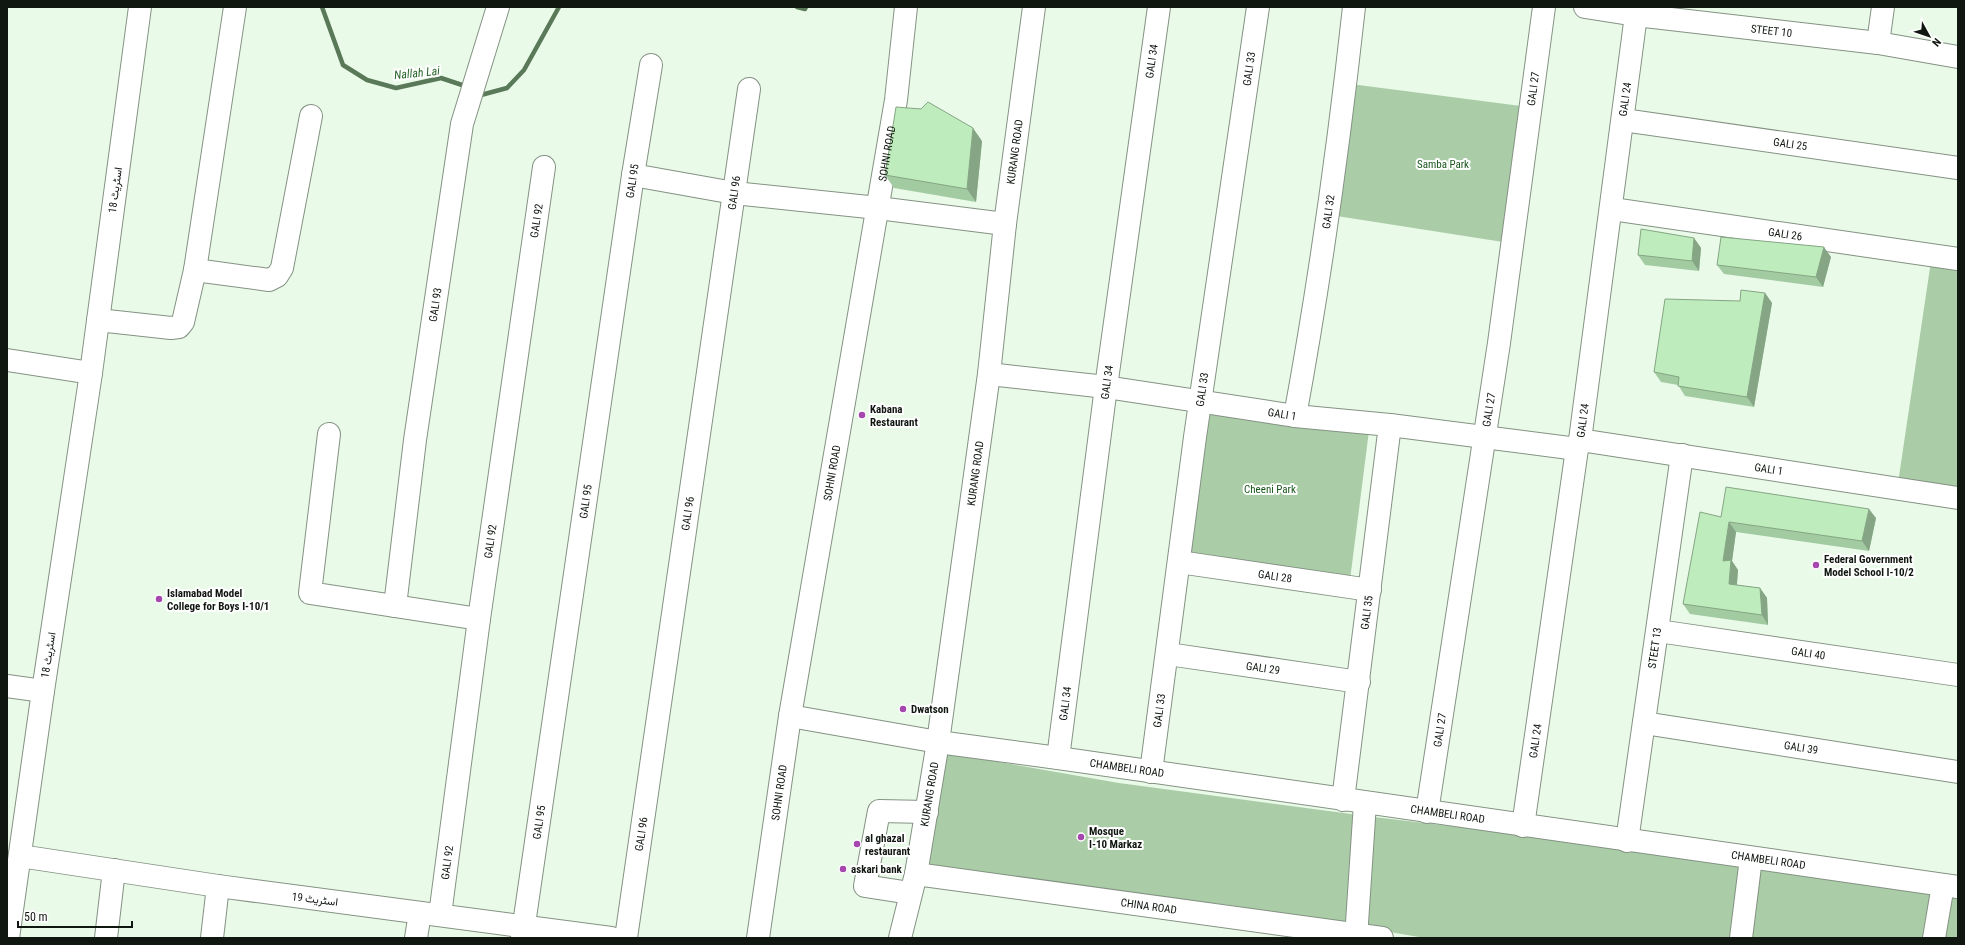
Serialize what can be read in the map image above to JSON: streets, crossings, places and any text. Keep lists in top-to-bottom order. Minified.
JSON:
{"streets":{"street":["STEET 10","GALI 34","GALI 33","GALI 27","GALI 24","GALI 25","KURANG ROAD","SOHNI ROAD","GALI 95","اسٹریٹ 18","GALI 96","GALI 32","GALI 92","GALI 26","GALI 93","GALI 1","GALI 28","GALI 35","STEET 13","GALI 40","GALI 29","GALI 39","CHAMBELI ROAD","اسٹریٹ 19","CHINA ROAD"]},"crossings":[["STEET 10","GALI 24"],["GALI 34","GALI 1"],["GALI 34","CHAMBELI ROAD"],["GALI 33","GALI 1"],["GALI 33","GALI 28"],["GALI 33","GALI 29"],["GALI 33","CHAMBELI ROAD"],["GALI 27","GALI 1"],["GALI 27","CHAMBELI ROAD"],["GALI 24","GALI 25"],["GALI 24","GALI 26"],["GALI 24","GALI 1"],["GALI 24","CHAMBELI ROAD"],["KURANG ROAD","GALI 1"],["KURANG ROAD","CHAMBELI ROAD"],["KURANG ROAD","CHINA ROAD"],["SOHNI ROAD","CHAMBELI ROAD"],["GALI 95","اسٹریٹ 19"],["اسٹریٹ 18","اسٹریٹ 19"],["GALI 32","GALI 1"],["GALI 92","اسٹریٹ 19"],["GALI 1","GALI 35"],["GALI 1","STEET 13"],["GALI 28","GALI 35"],["GALI 35","GALI 29"],["GALI 35","CHAMBELI ROAD"],["STEET 13","GALI 40"],["STEET 13","GALI 39"],["STEET 13","CHAMBELI ROAD"]],"water":["Nallah Lai"],"parks":["Samba Park","Cheeni Park"],"places":["Kabana Restaurant","Federal Government Model School I-10/2","Islamabad Model College for Boys I-10/1","Dwatson","Mosque I-10 Markaz","al ghazal restaurant","askari bank"],"scale_bar":"50 m","north":"bottom right"}
